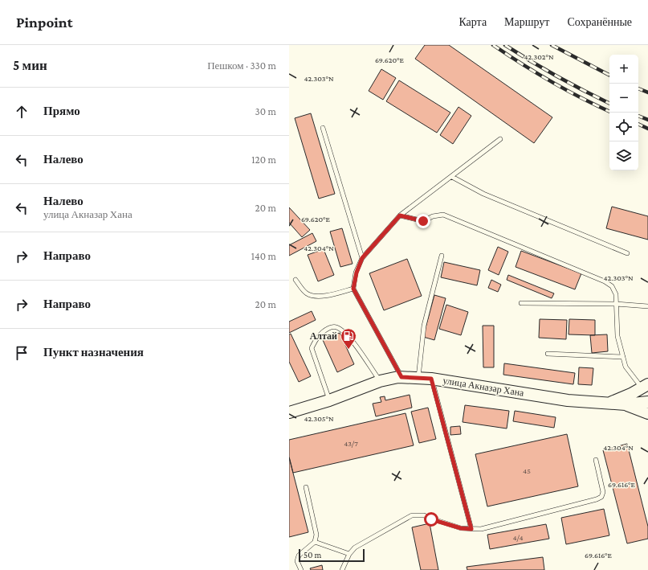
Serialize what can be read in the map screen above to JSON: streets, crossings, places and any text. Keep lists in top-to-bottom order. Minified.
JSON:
{"streets":{"main road":["улица Акназар Хана"]},"places":{"fuel station":["Алтай"]},"house_numbers":["43/7","45","4/4"],"scale_bar":"50 m","page":{"header":"Pinpoint","nav":["Карта","Маршрут","Сохранённые"],"heading":["5 мин","Пешком · 330 m"],"map_buttons":["+","−"],"list":[["Прямо","30 m"],["Налево","120 m"],["Налево","улица Акназар Хана","20 m"],["Направо","140 m"],["Направо","20 m"],"Пункт назначения"],"scale":"50 m"},"coordinates":["42.302°N","69.620°E","42.303°N","42.304°N","42.305°N","69.616°E"]}
